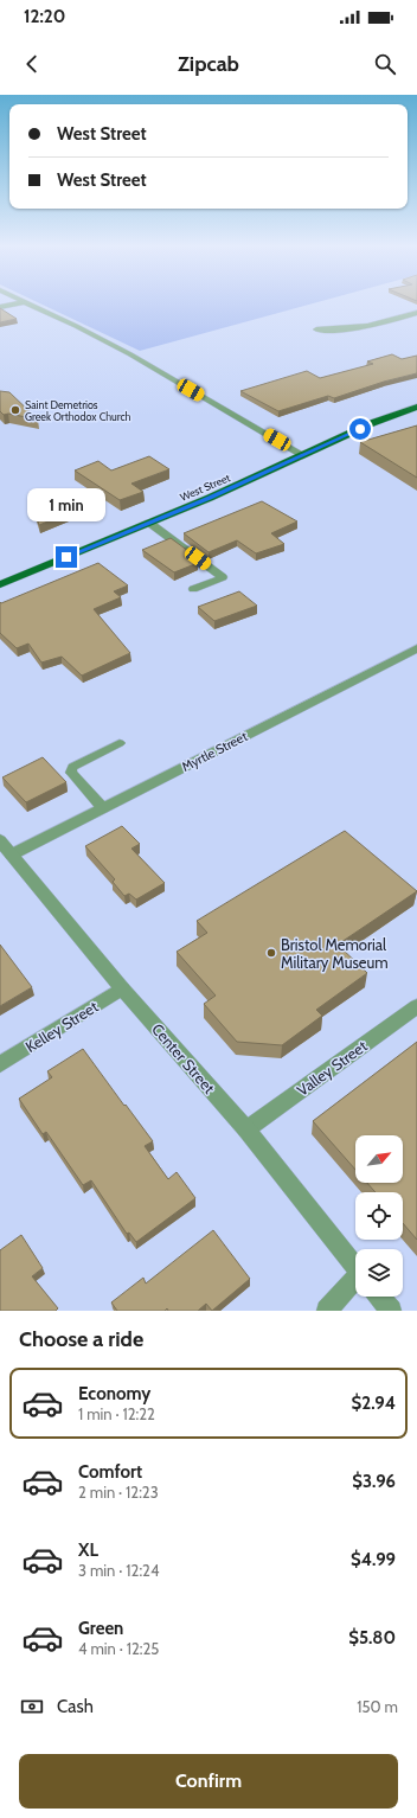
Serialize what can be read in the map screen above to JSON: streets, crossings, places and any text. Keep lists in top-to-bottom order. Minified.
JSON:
{"streets":{"main road":["West Street"],"street":["Myrtle Street","Kelley Street","Center Street","Valley Street"]},"crossings":[["Myrtle Street","Center Street"],["Kelley Street","Center Street"],["Center Street","Valley Street"]],"places":["Saint Demetrios Greek Orthodox Church","Bristol Memorial Military Museum"],"north":"top right","page":{"status":"12:20","header":"Zipcab","banner":["West Street","West Street"],"bubble":"1 min","heading":"Choose a ride","list":[{"name":"Economy","note":"1 min · 12:22","value":"$2.94"},{"name":"Comfort","note":"2 min · 12:23","value":"$3.96"},{"name":"XL","note":"3 min · 12:24","value":"$4.99"},{"name":"Green","note":"4 min · 12:25","value":"$5.80"}],"pay":["Cash","150 m"],"buttons":"Confirm"}}
